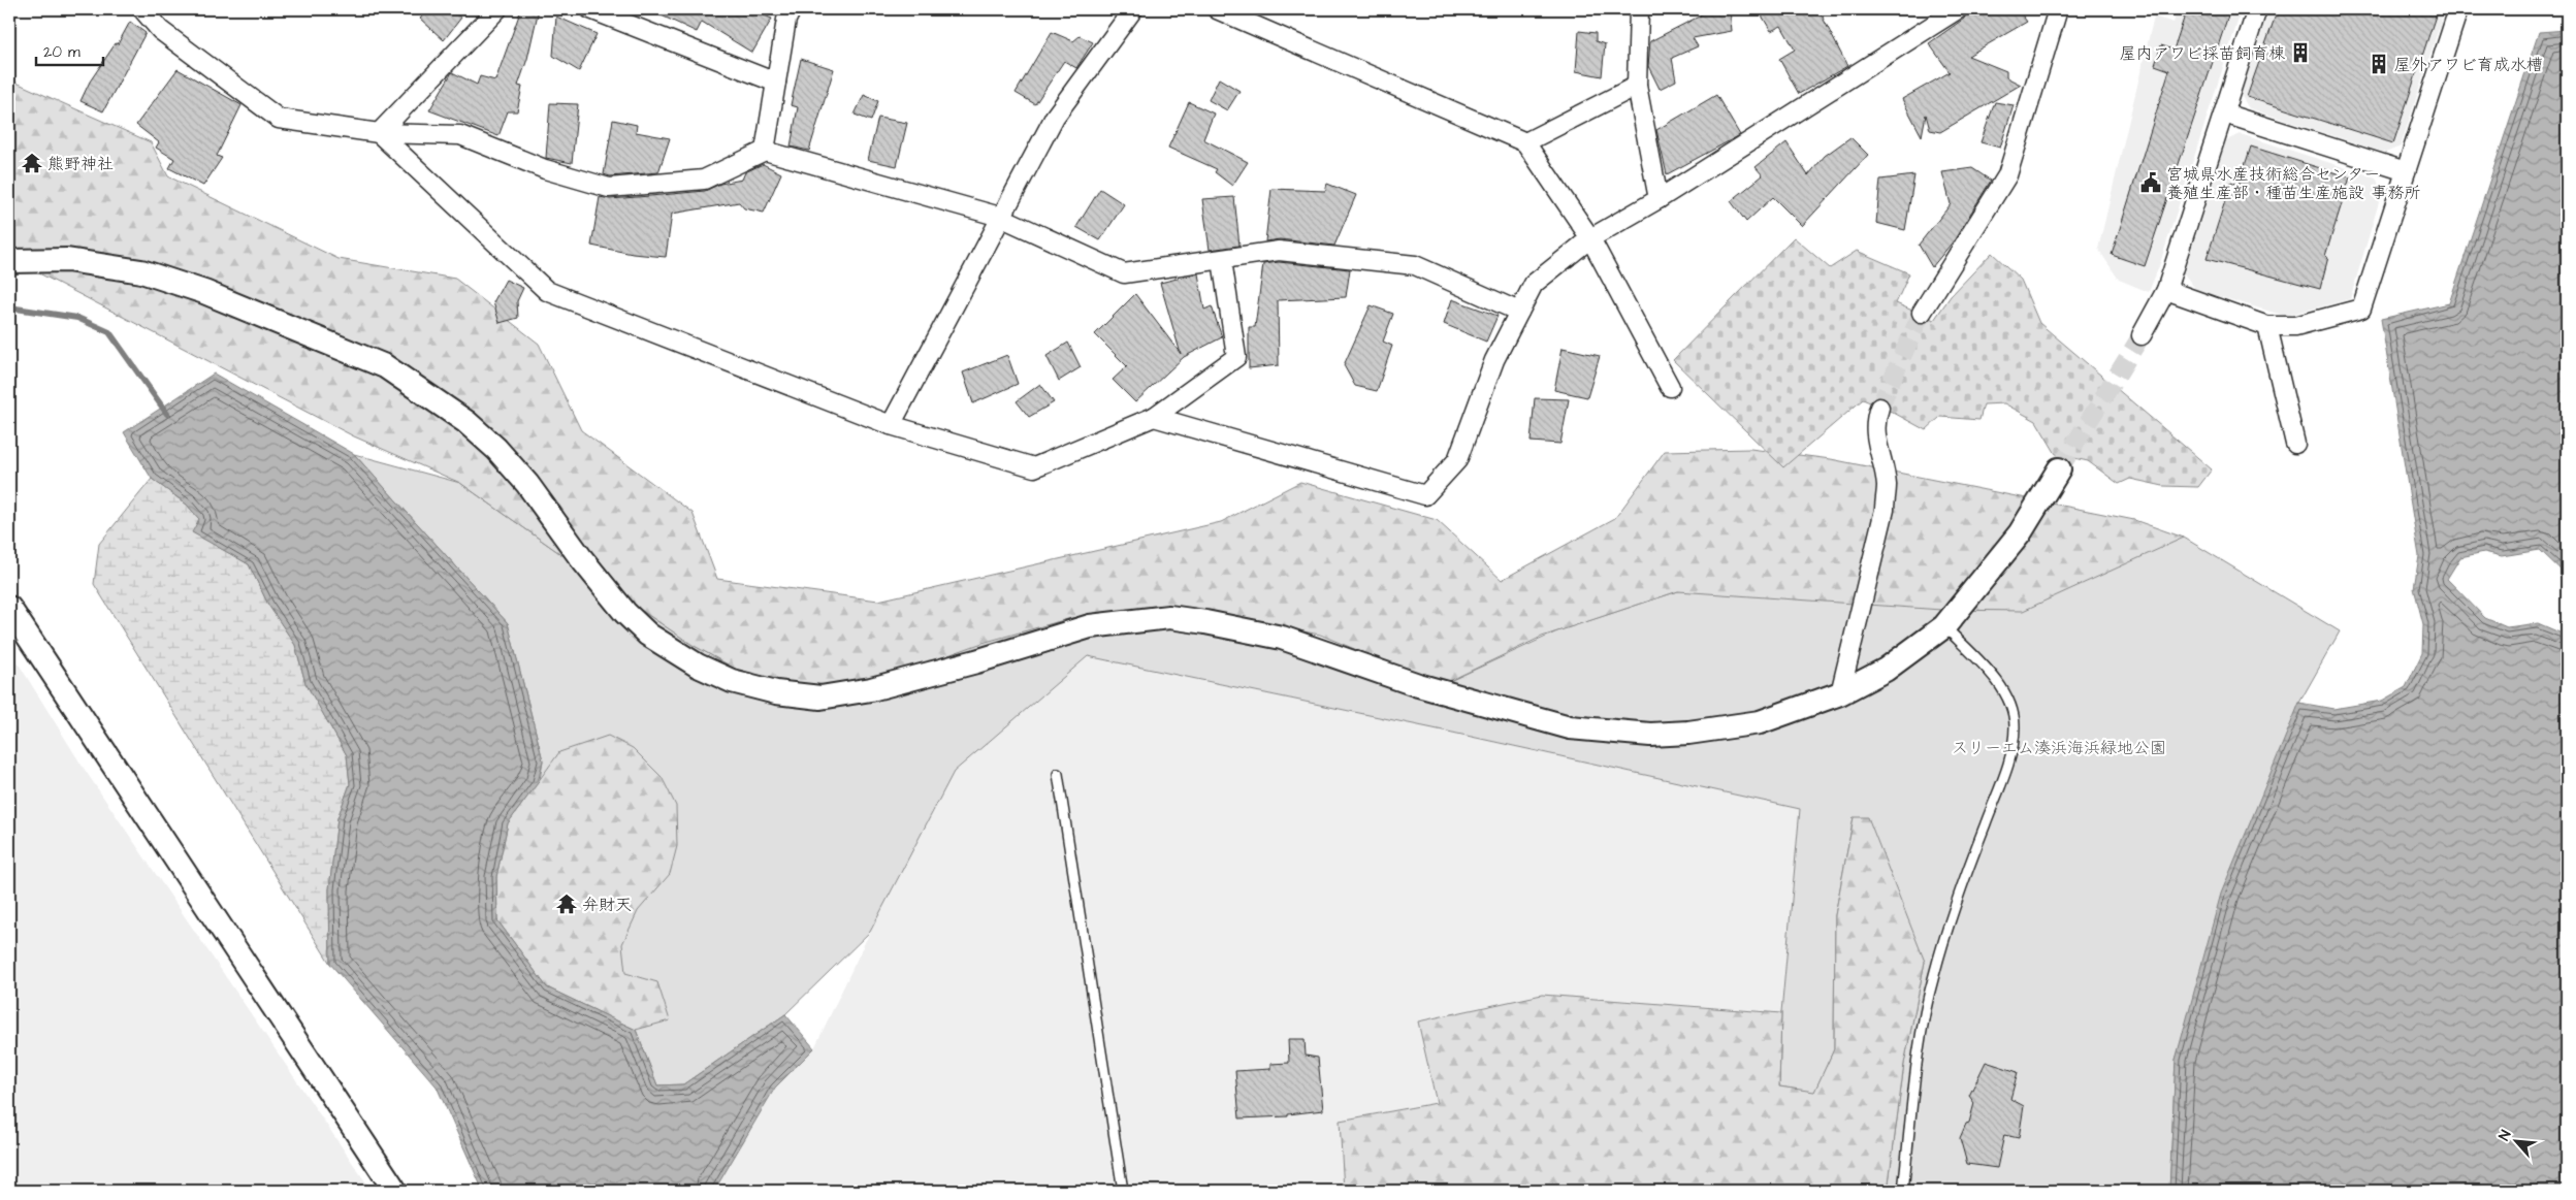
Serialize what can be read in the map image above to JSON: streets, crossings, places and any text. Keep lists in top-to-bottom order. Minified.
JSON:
{"parks":["スリーエム湊浜海浜緑地公園"],"places":{"building":["屋内アワビ採苗飼育棟","屋外アワビ育成水槽"],"temple":["熊野神社","弁財天"],"public building":["宮城県水産技術総合センター 養殖生産部・種苗生産施設 事務所"]},"scale_bar":"20 m","north":"top left"}
